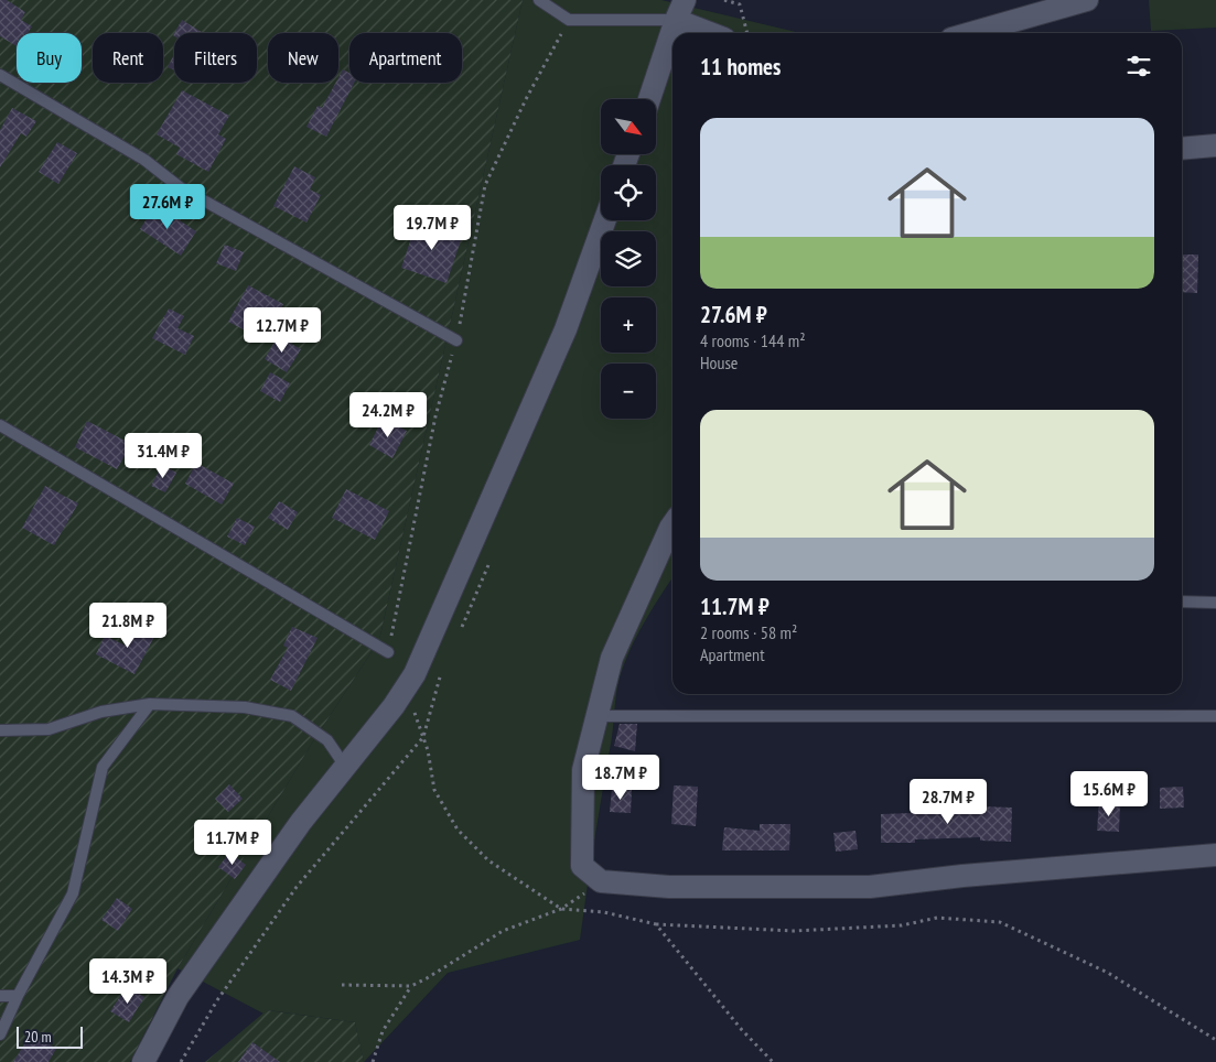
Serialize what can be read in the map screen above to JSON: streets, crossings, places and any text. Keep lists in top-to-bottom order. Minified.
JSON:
{"scale_bar":"20 m","north":"bottom right","page":{"chip":["Buy","Rent","Filters","New","Apartment"],"heading":"11 homes","map_buttons":["+","−"],"list":[{"name":"27.6M ₽","note":"4 rooms · 144 m² · House"},{"name":"11.7M ₽","note":"2 rooms · 58 m² · Apartment"}],"price":["27.6M ₽","19.7M ₽","12.7M ₽","24.2M ₽","31.4M ₽","21.8M ₽","18.7M ₽","15.6M ₽","28.7M ₽","11.7M ₽","14.3M ₽"],"scale":"20 m"}}
